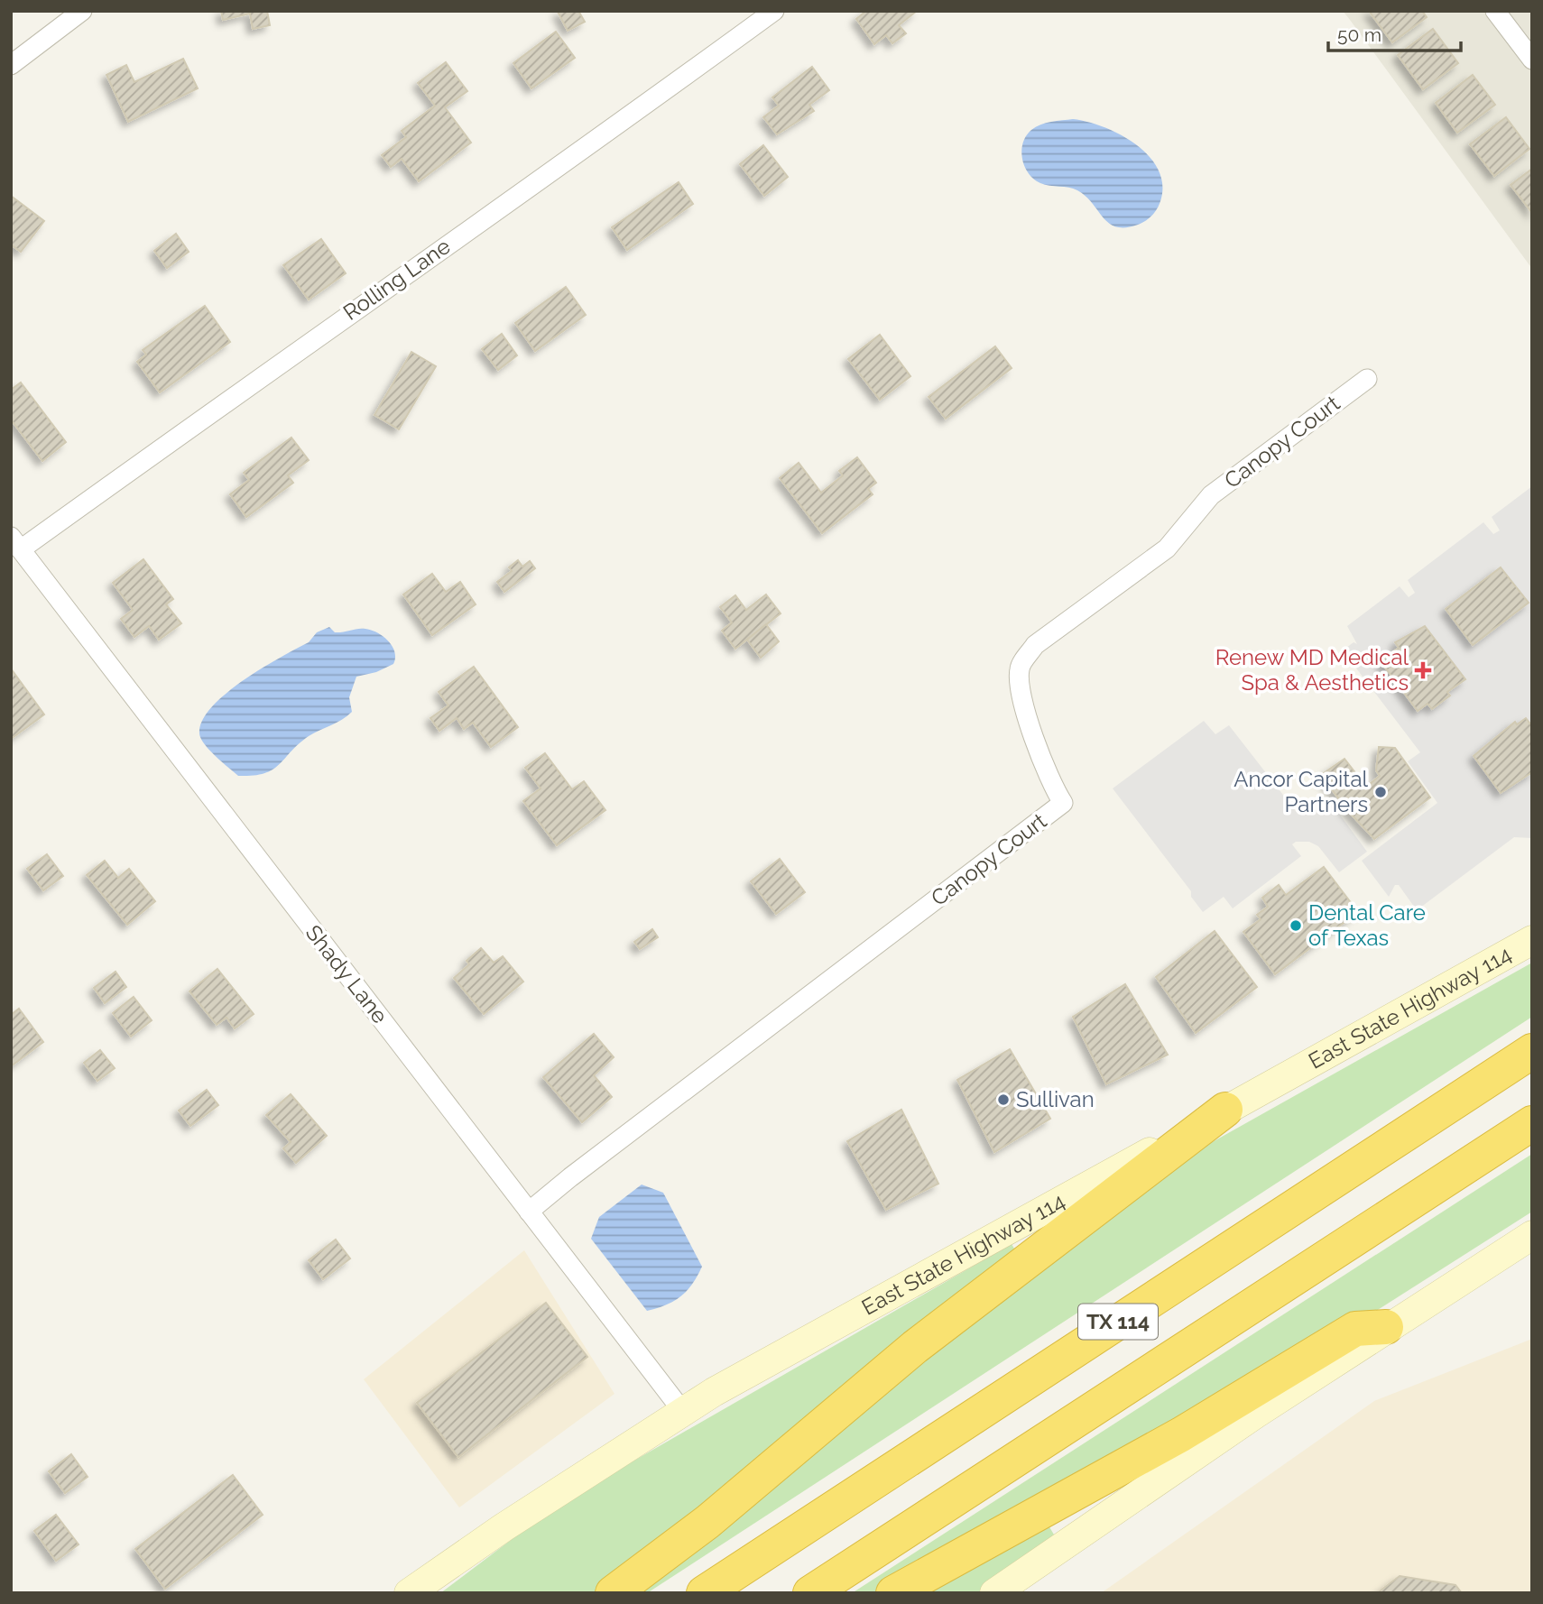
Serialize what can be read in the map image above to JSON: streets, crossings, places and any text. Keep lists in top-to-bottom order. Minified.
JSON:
{"streets":{"highway":["TX 114"],"main road":["East State Highway 114"],"street":["Rolling Lane","Canopy Court","Shady Lane"]},"crossings":[["Rolling Lane","Shady Lane"],["Canopy Court","Shady Lane"],["Shady Lane","East State Highway 114"]],"places":{"health":["Renew MD Medical Spa & Aesthetics"],"other":["Ancor Capital Partners","Dental Care of Texas","Sullivan"]},"scale_bar":"50 m"}
